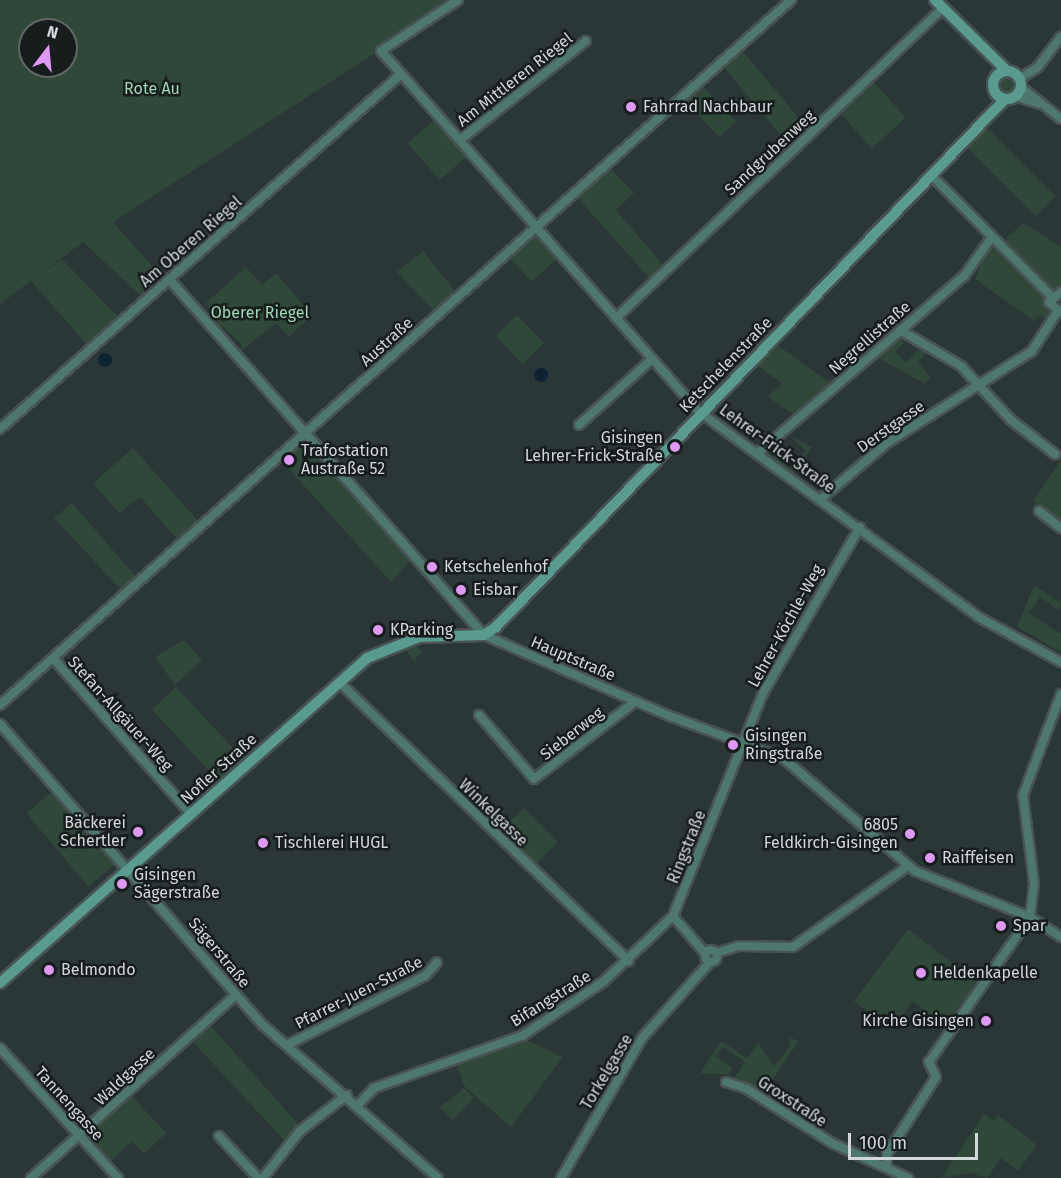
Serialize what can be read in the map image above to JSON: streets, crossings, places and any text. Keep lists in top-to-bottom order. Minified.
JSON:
{"streets":{"main road":["Ketschelenstraße","Nofler Straße"],"street":["Am Mittleren Riegel","Sandgrubenweg","Am Oberen Riegel","Negrellistraße","Austraße","Derstgasse","Lehrer-Frick-Straße","Lehrer-Köchle-Weg","Hauptstraße","Stefan-Allgäuer-Weg","Sieberweg","Winkelgasse","Ringstraße","Sägerstraße","Pfarrer-Juen-Straße","Bifangstraße","Torkelgasse","Waldgasse","Groxstraße","Tannengasse"]},"crossings":[["Am Mittleren Riegel","Lehrer-Frick-Straße"],["Sandgrubenweg","Lehrer-Frick-Straße"],["Am Oberen Riegel","Lehrer-Frick-Straße"],["Am Oberen Riegel","Hauptstraße"],["Negrellistraße","Lehrer-Frick-Straße"],["Austraße","Lehrer-Frick-Straße"],["Austraße","Hauptstraße"],["Austraße","Stefan-Allgäuer-Weg"],["Ketschelenstraße","Lehrer-Frick-Straße"],["Ketschelenstraße","Hauptstraße"],["Ketschelenstraße","Nofler Straße"],["Derstgasse","Lehrer-Frick-Straße"],["Lehrer-Frick-Straße","Lehrer-Köchle-Weg"],["Lehrer-Köchle-Weg","Hauptstraße"],["Lehrer-Köchle-Weg","Ringstraße"],["Hauptstraße","Sieberweg"],["Hauptstraße","Nofler Straße"],["Hauptstraße","Ringstraße"],["Stefan-Allgäuer-Weg","Nofler Straße"],["Nofler Straße","Winkelgasse"],["Nofler Straße","Sägerstraße"],["Winkelgasse","Bifangstraße"],["Ringstraße","Bifangstraße"],["Sägerstraße","Pfarrer-Juen-Straße"],["Sägerstraße","Bifangstraße"],["Sägerstraße","Waldgasse"],["Waldgasse","Tannengasse"]],"parks":["Rote Au","Oberer Riegel"],"places":["Fahrrad Nachbaur","Gisingen Lehrer-Frick-Straße","Trafostation Austraße 52","Ketschelenhof","Eisbar","KParking","Gisingen Ringstraße","Bäckerei Schertler","6805 Feldkirch-Gisingen","Tischlerei HUGL","Raiffeisen","Gisingen Sägerstraße","Spar","Belmondo","Heldenkapelle","Kirche Gisingen"],"scale_bar":"100 m","north":"top"}
